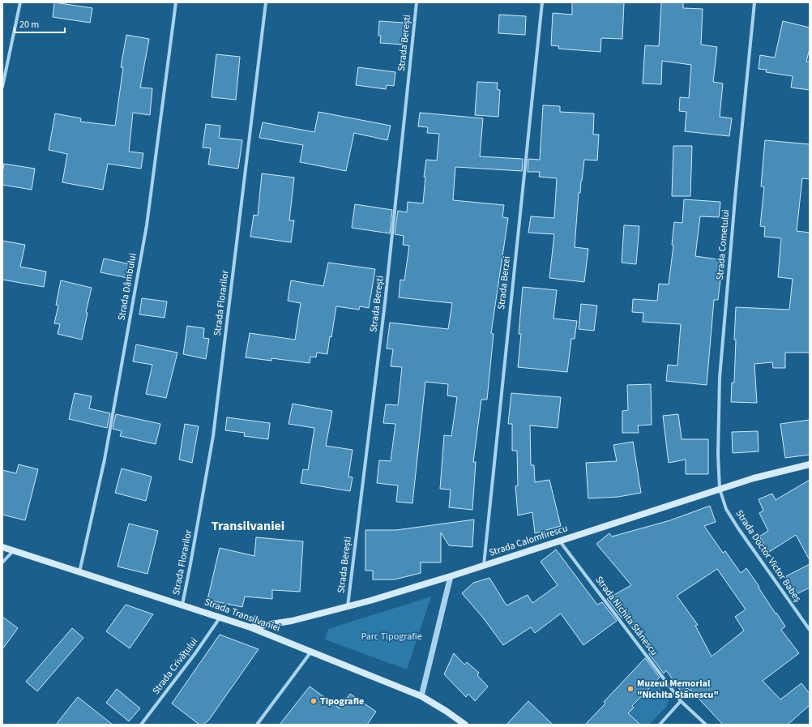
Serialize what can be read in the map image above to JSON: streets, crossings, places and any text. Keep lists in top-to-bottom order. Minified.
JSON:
{"streets":{"main road":["Strada Calomfirescu","Strada Transilvaniei"],"street":["Strada Berești","Strada Cometului","Strada Berzei","Strada Dâmbului","Strada Florarilor","Strada Doctor Victor Babeș","Strada Nichita Stănescu","Strada Crivățului"]},"crossings":[["Strada Berești","Strada Calomfirescu"],["Strada Cometului","Strada Calomfirescu"],["Strada Cometului","Strada Doctor Victor Babeș"],["Strada Berzei","Strada Calomfirescu"],["Strada Dâmbului","Strada Transilvaniei"],["Strada Florarilor","Strada Transilvaniei"],["Strada Calomfirescu","Strada Doctor Victor Babeș"],["Strada Calomfirescu","Strada Transilvaniei"],["Strada Calomfirescu","Strada Nichita Stănescu"],["Strada Transilvaniei","Strada Crivățului"]],"districts":["Transilvaniei"],"parks":["Parc Tipografie"],"places":["Muzeul Memorial \"Nichita Stănescu\"","Tipografie"],"scale_bar":"20 m"}
